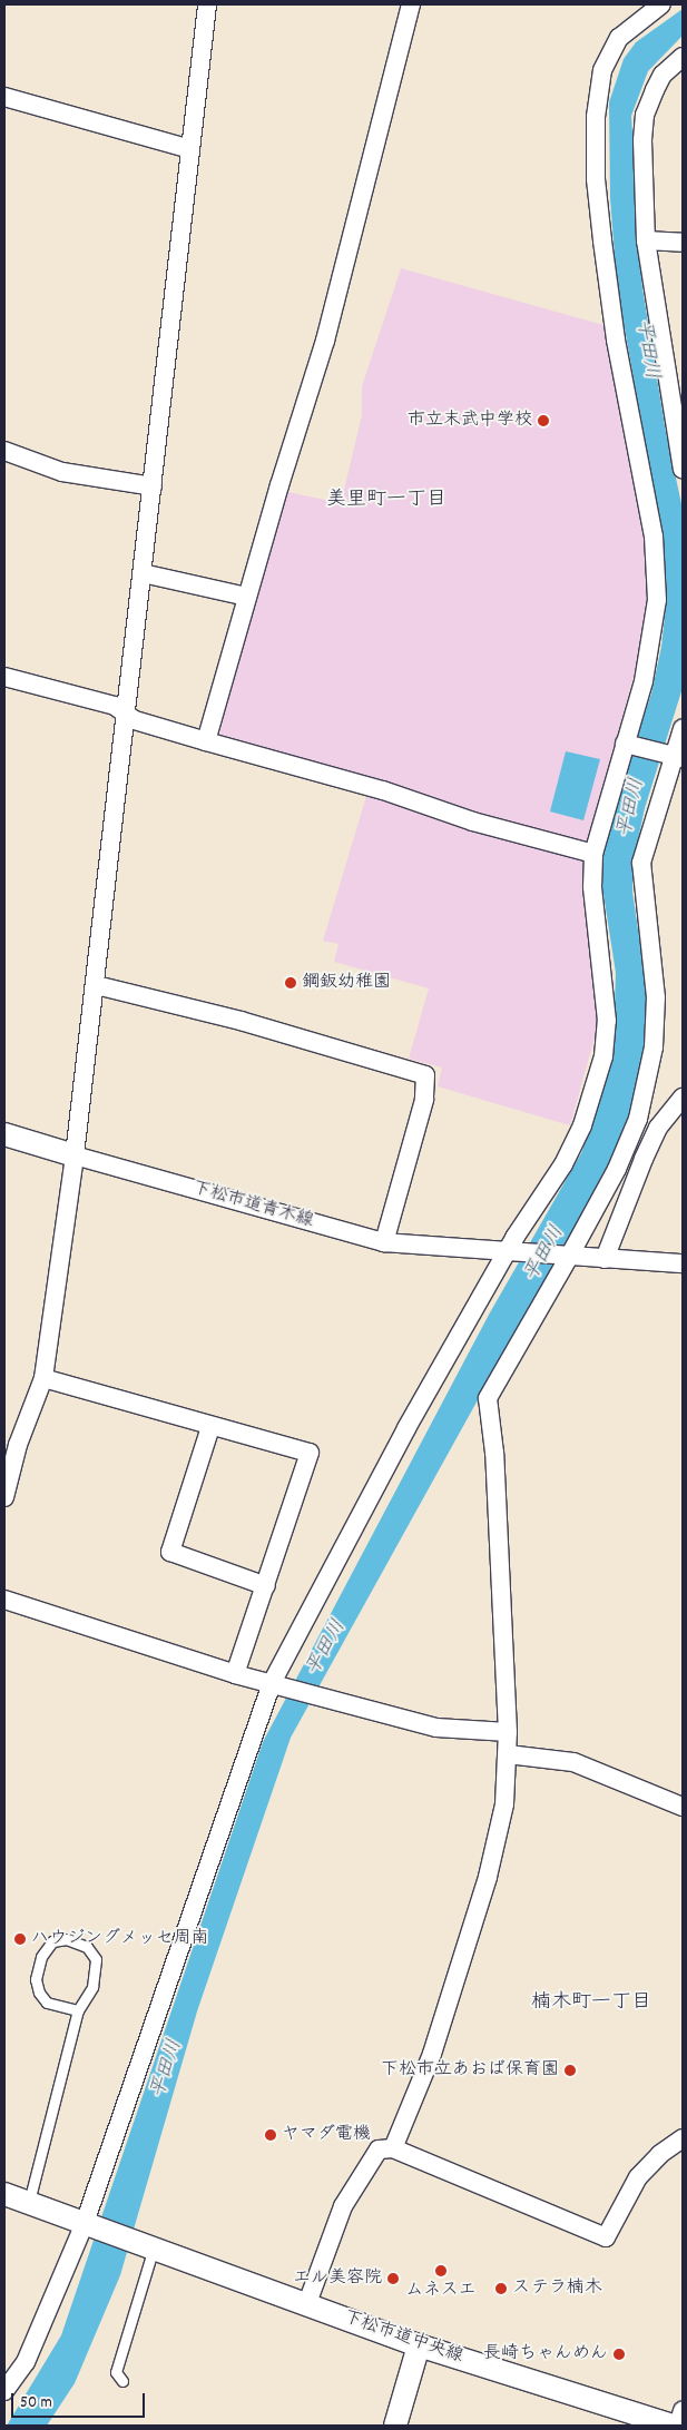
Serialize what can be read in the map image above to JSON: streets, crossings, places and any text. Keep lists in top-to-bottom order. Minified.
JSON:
{"streets":{"street":["下松市道青木線","下松市道中央線"]},"districts":["美里町一丁目","楠木町一丁目"],"water":["平田川"],"places":["市立末武中学校","鋼鈑幼稚園","ハウジングメッセ周南","下松市立あおば保育園","ヤマダ電機","ムネスエ","エル美容院","ステラ楠木","長崎ちゃんめん"],"scale_bar":"50 m"}
